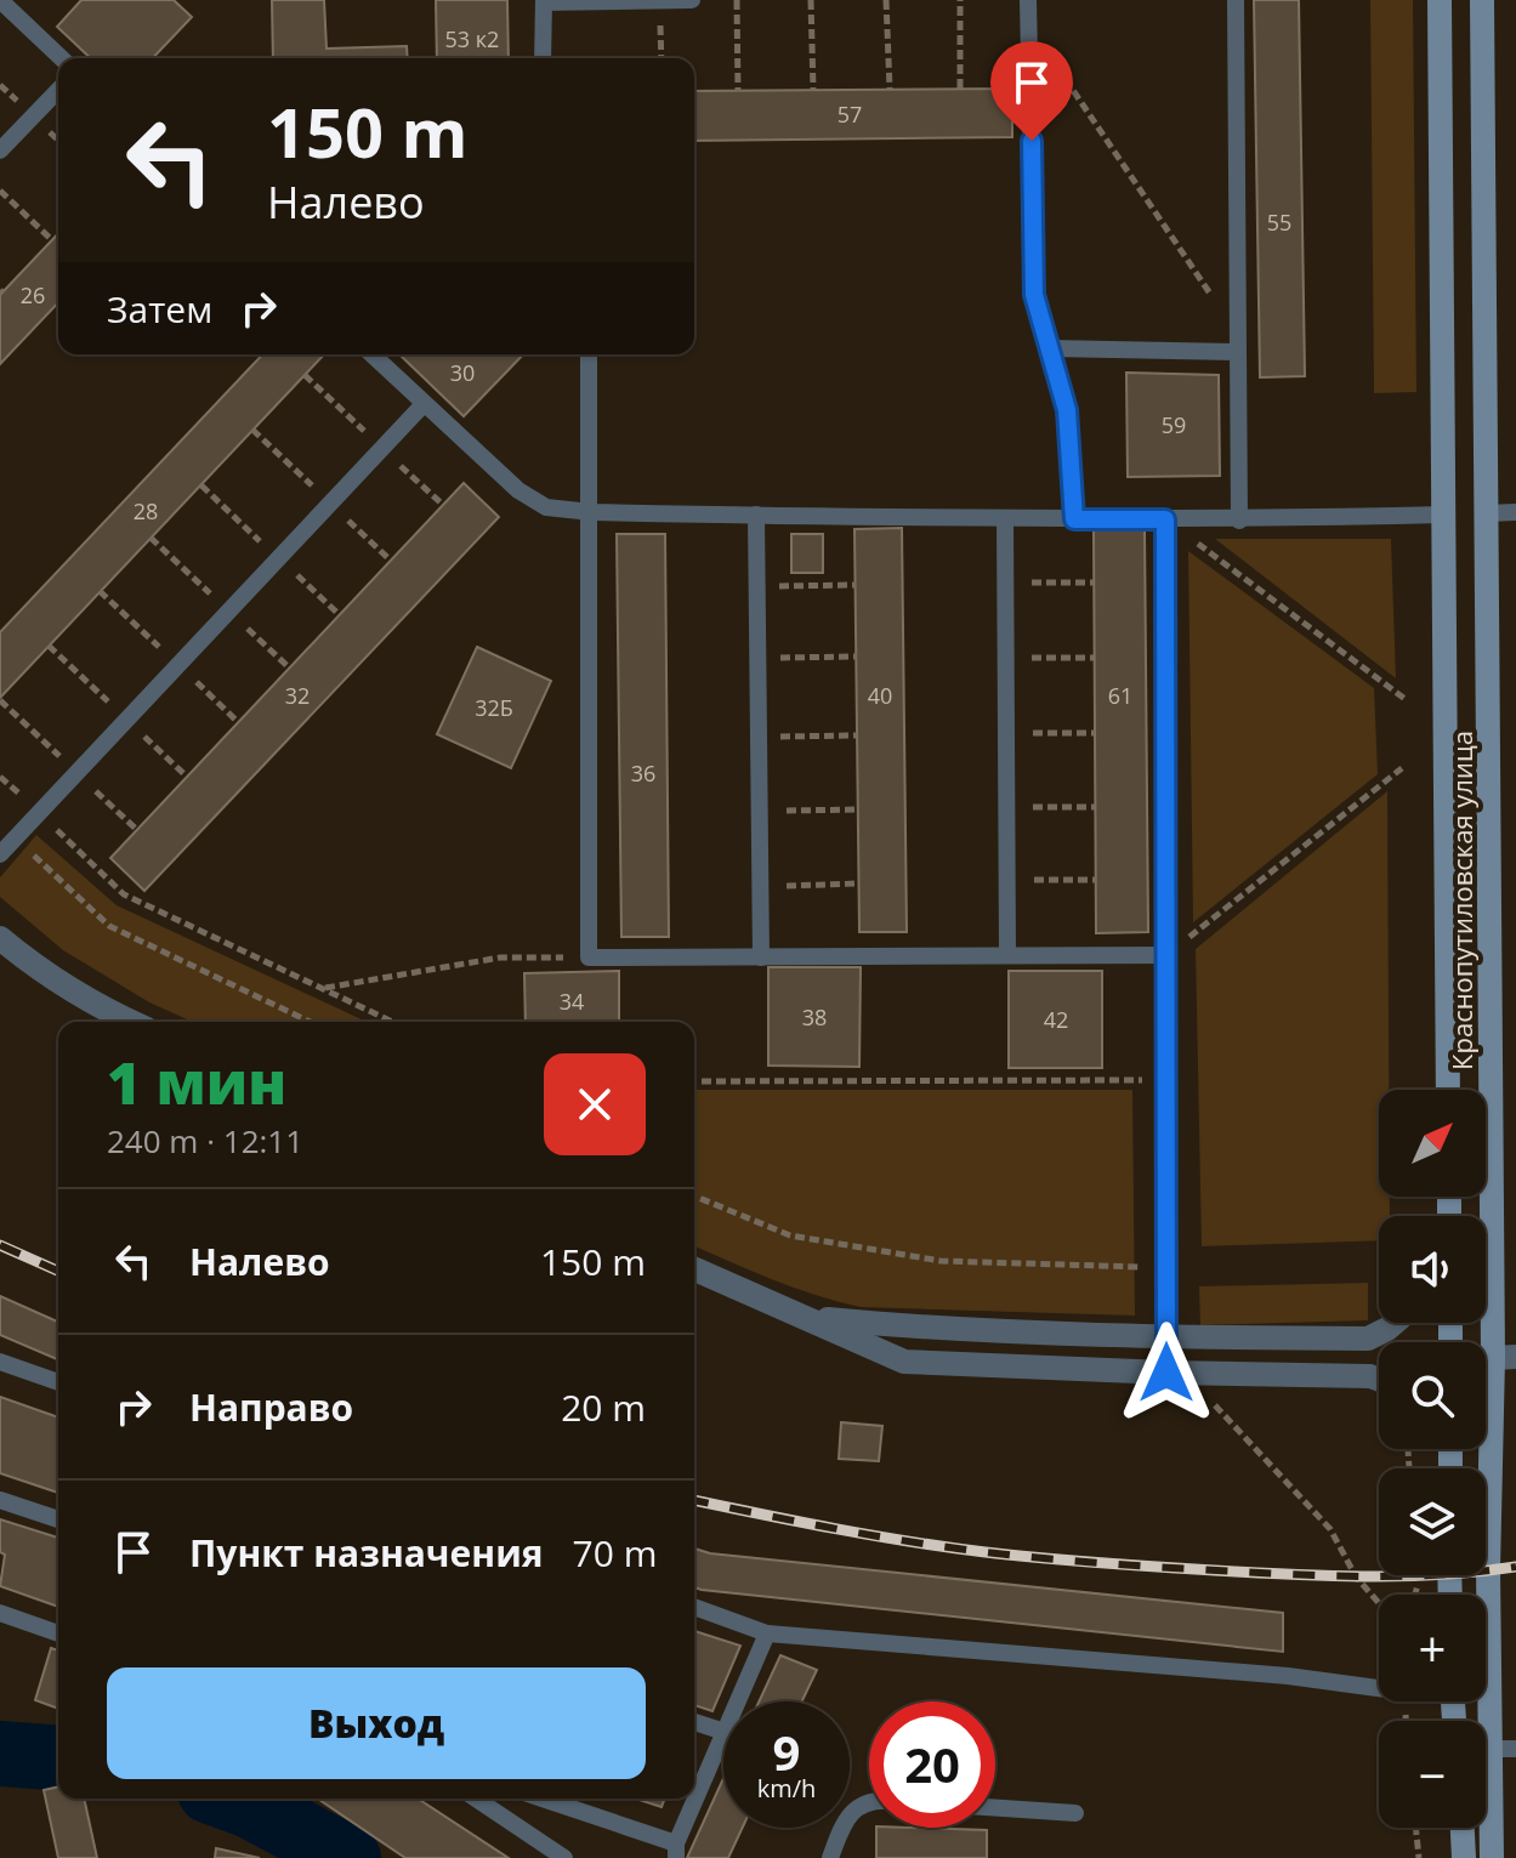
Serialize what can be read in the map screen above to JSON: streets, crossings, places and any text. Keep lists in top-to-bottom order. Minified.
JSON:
{"streets":{"main road":["Краснопутиловская улица"]},"house_numbers":["53 к2","57","55","26","30","59","28","32","40","61","32Б","36","34","38","42"],"north":"top right","page":{"turn":["150 m","Налево"],"then":"Затем","heading":["1 мин","240 m · 12:11"],"map_buttons":["+","−"],"list":[{"name":"Налево","value":"150 m"},{"name":"Направо","value":"20 m"},{"name":"Пункт назначения","value":"70 m"}],"buttons":"Выход","speed":"9 km/h","limit":"20"}}
